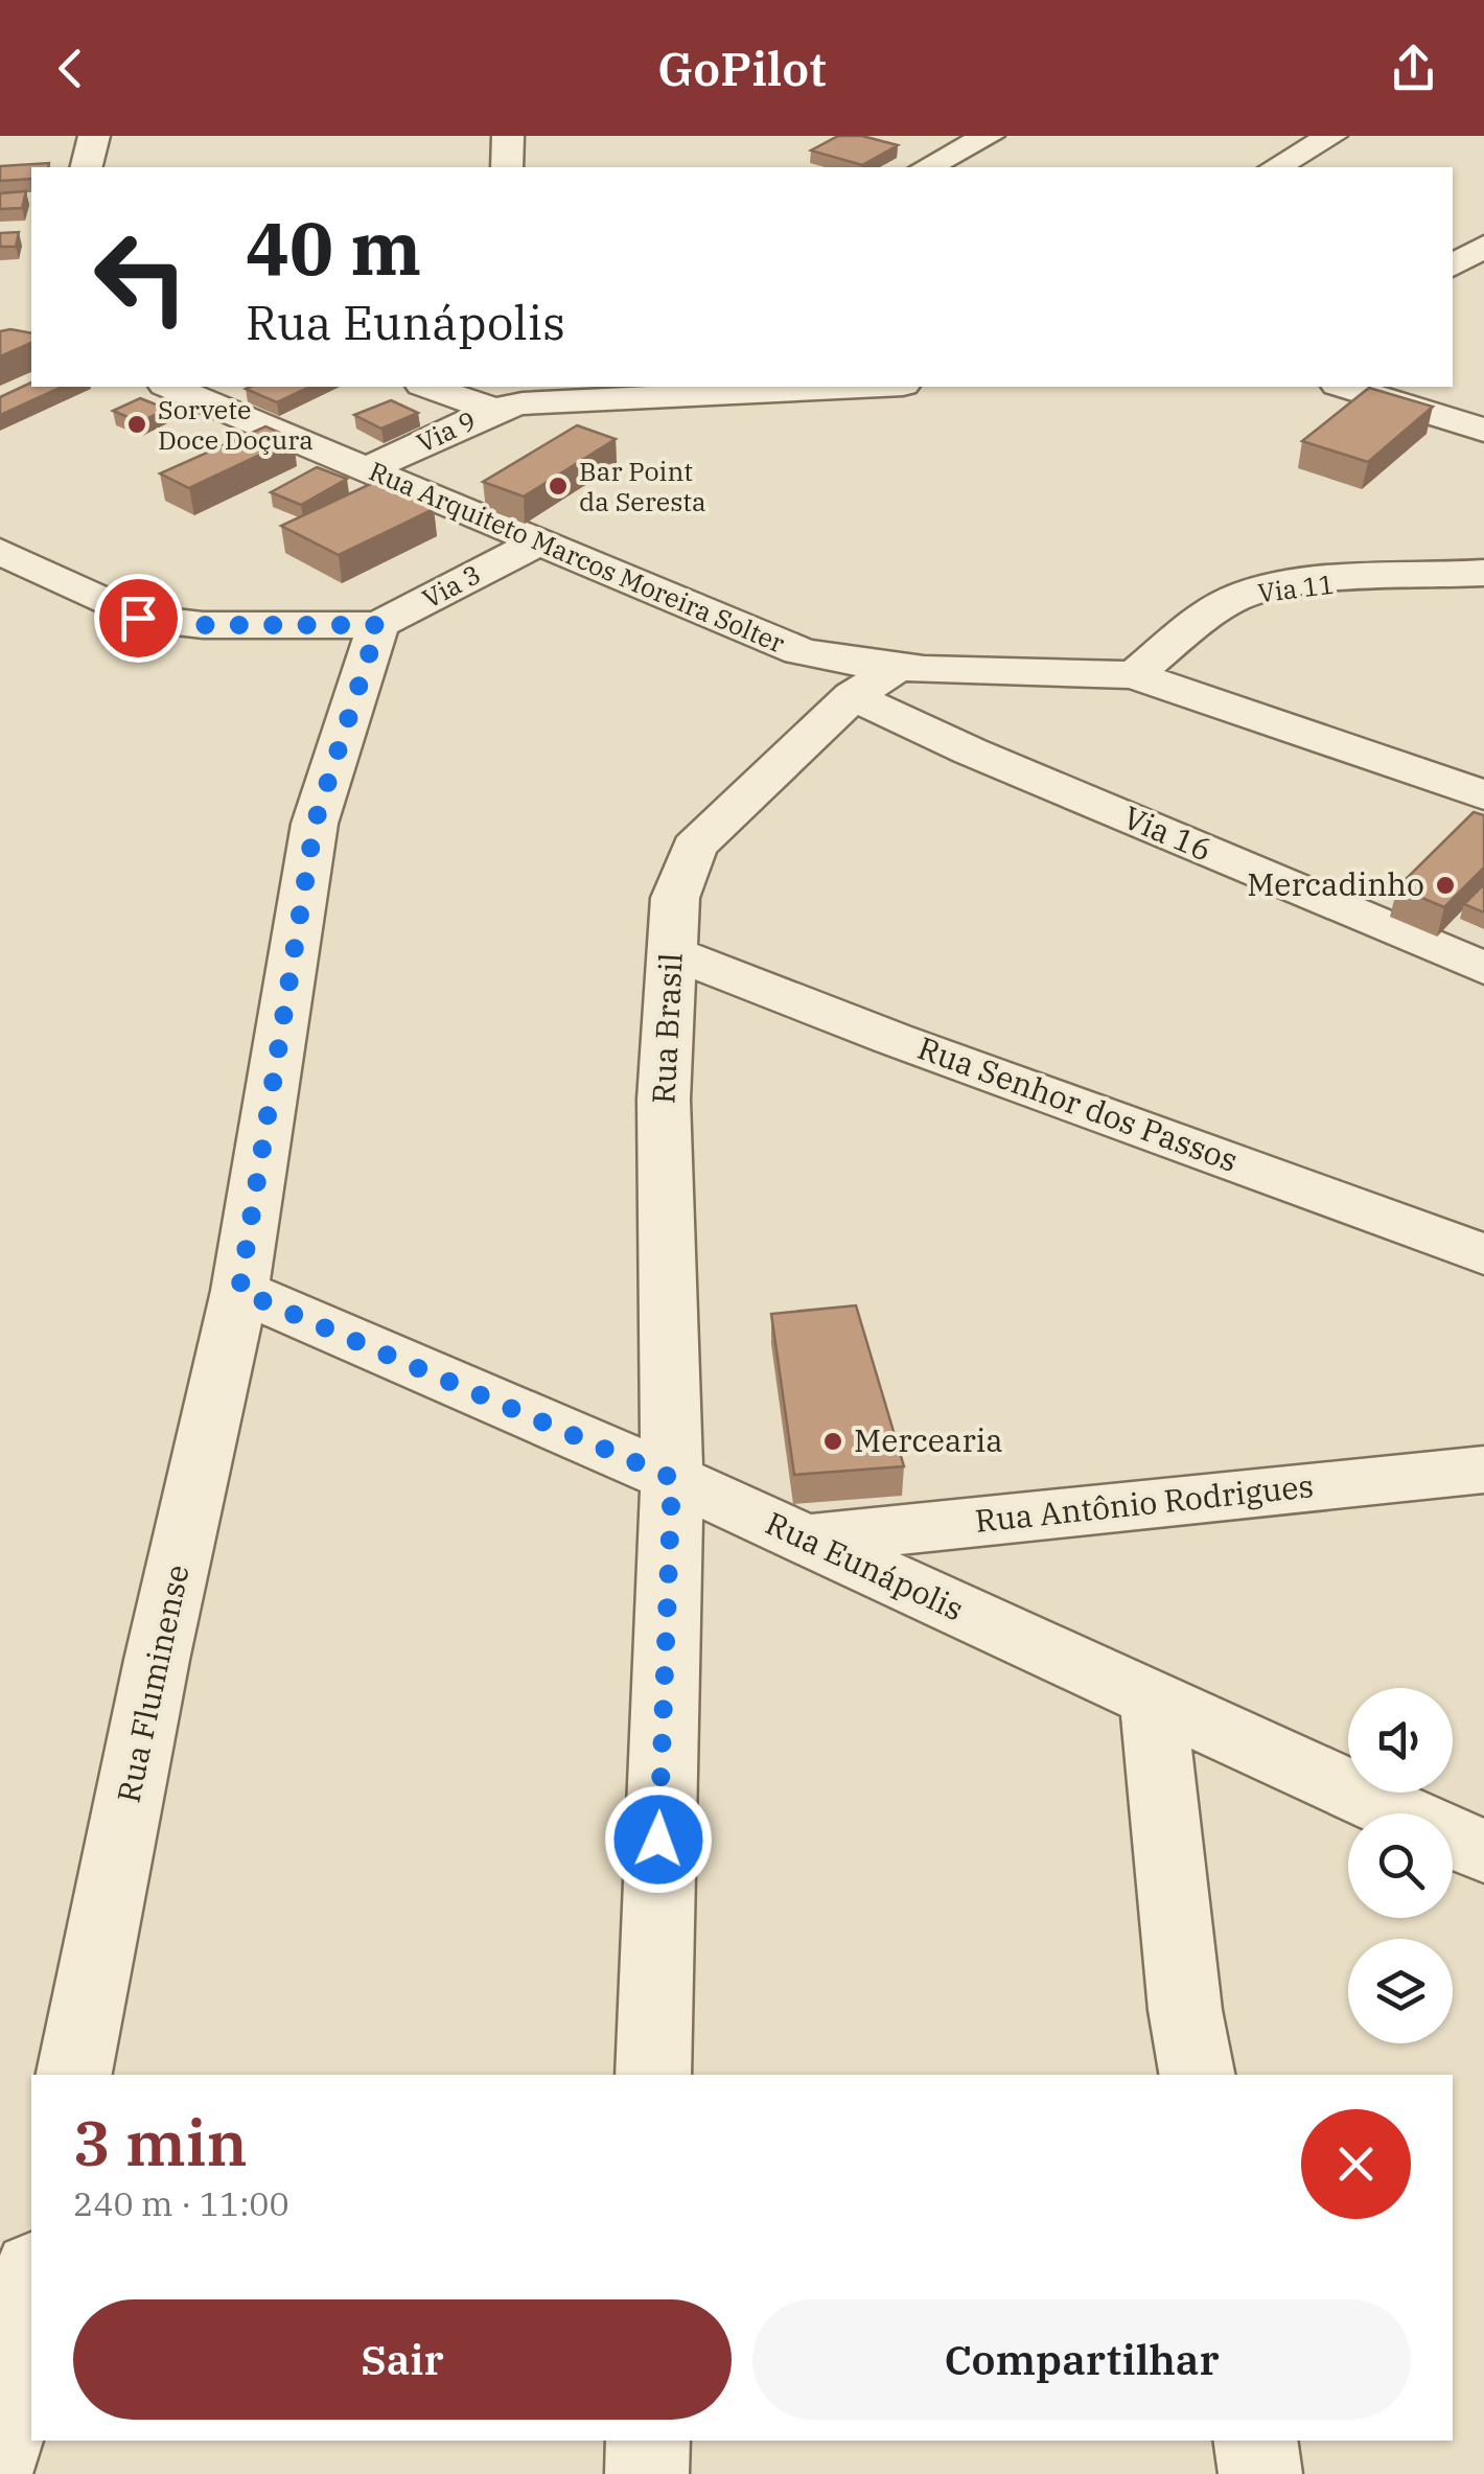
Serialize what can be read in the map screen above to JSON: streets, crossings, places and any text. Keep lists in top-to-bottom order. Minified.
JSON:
{"streets":{"street":["Via 9","Rua Arquiteto Marcos Moreira Solter","Via 3","Via 11","Via 16","Rua Brasil","Rua Senhor dos Passos","Rua Antônio Rodrigues","Rua Eunápolis","Rua Fluminense"]},"crossings":[["Via 9","Rua Arquiteto Marcos Moreira Solter"],["Rua Arquiteto Marcos Moreira Solter","Via 3"],["Rua Arquiteto Marcos Moreira Solter","Via 11"],["Rua Arquiteto Marcos Moreira Solter","Via 16"],["Rua Arquiteto Marcos Moreira Solter","Rua Brasil"],["Via 3","Rua Fluminense"],["Via 16","Rua Brasil"],["Rua Brasil","Rua Senhor dos Passos"],["Rua Brasil","Rua Eunápolis"],["Rua Antônio Rodrigues","Rua Eunápolis"],["Rua Eunápolis","Rua Fluminense"]],"places":["Sorvete Doce Doçura","Bar Point da Seresta","Mercadinho","Mercearia"],"page":{"header":"GoPilot","turn":["40 m","Rua Eunápolis"],"heading":["3 min","240 m · 11:00"],"buttons":["Sair","Compartilhar"]}}
